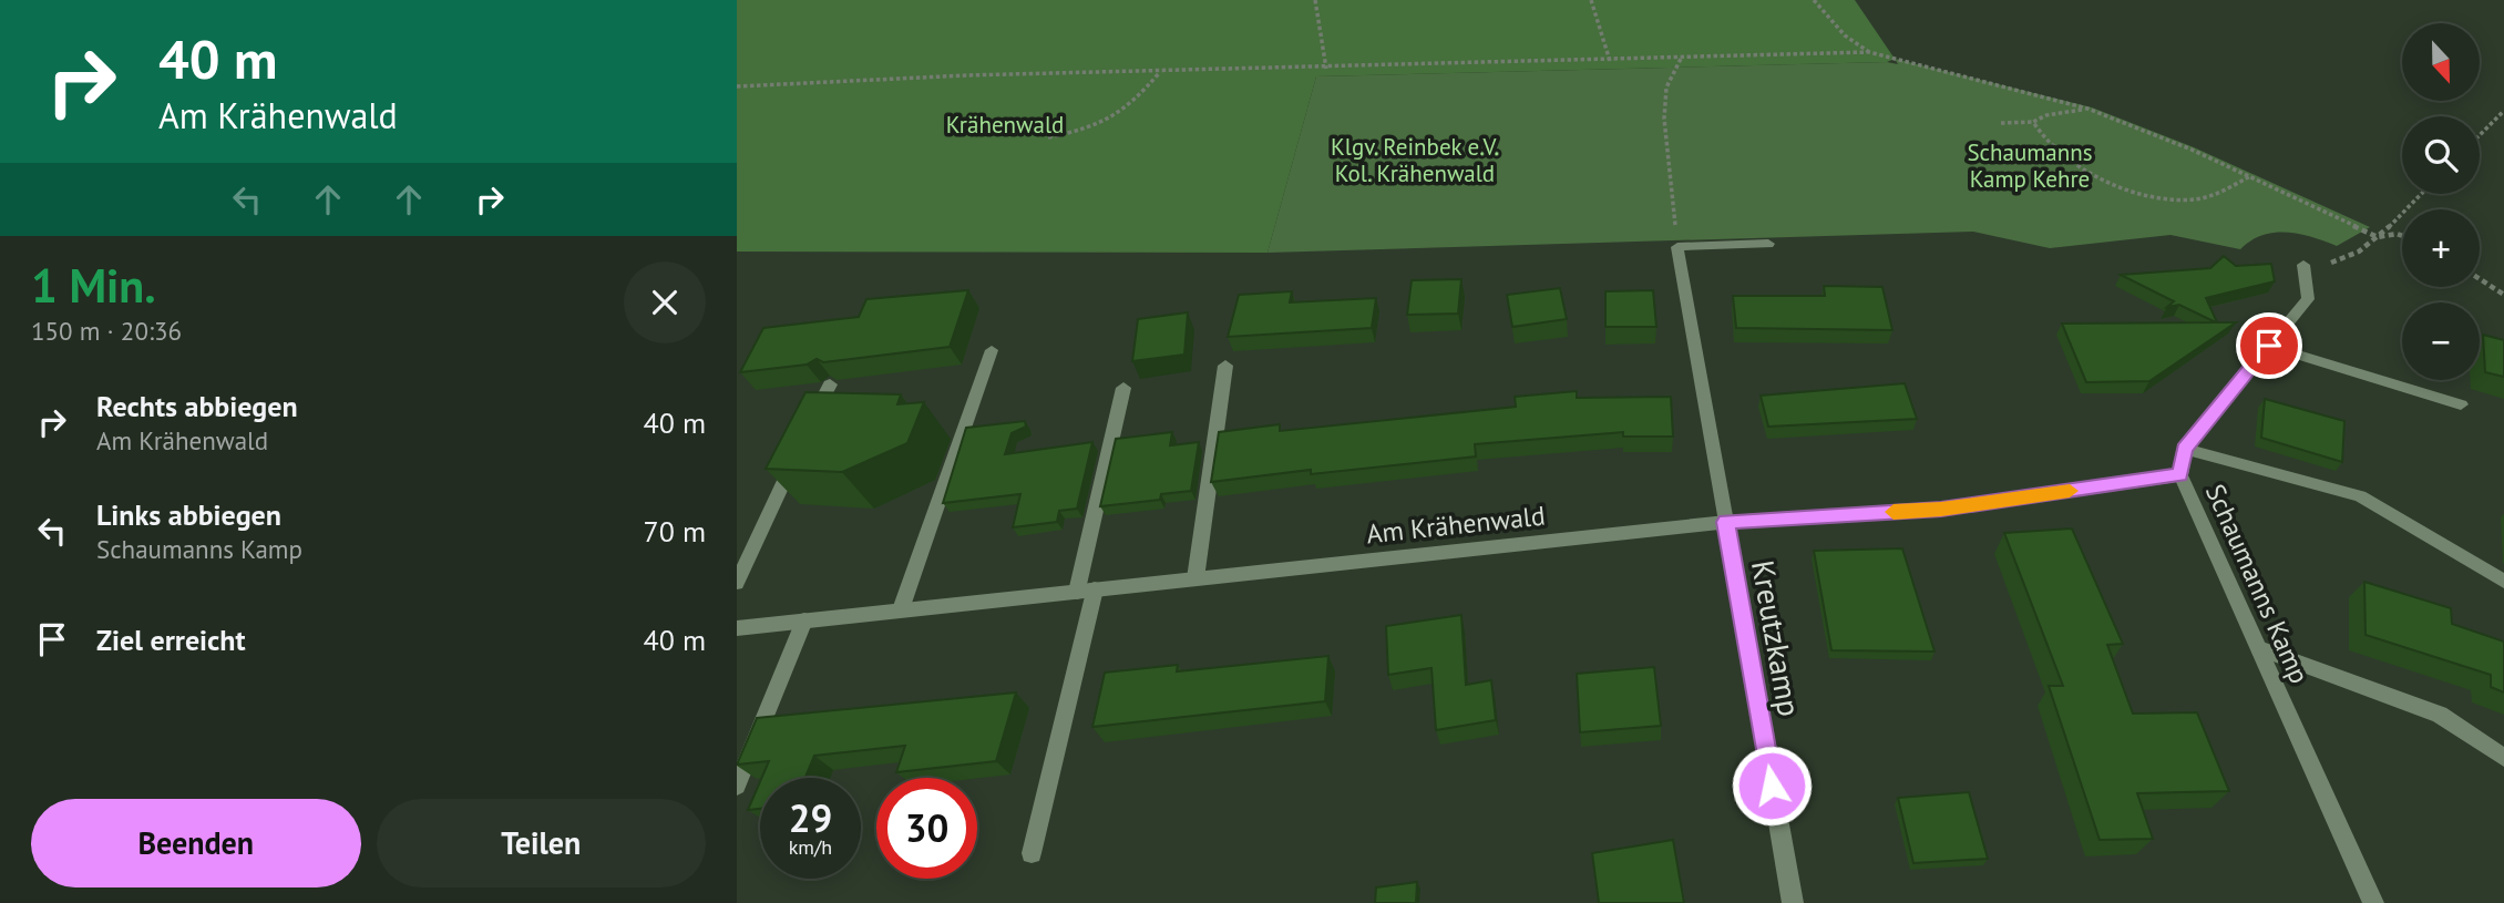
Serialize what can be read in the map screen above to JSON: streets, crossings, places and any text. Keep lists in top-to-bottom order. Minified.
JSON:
{"streets":{"street":["Am Krähenwald","Schaumanns Kamp","Kreutzkamp"]},"crossings":[["Am Krähenwald","Schaumanns Kamp"],["Am Krähenwald","Kreutzkamp"]],"parks":["Krähenwald","Klgv. Reinbek e.V. Kol. Krähenwald","Schaumanns Kamp Kehre"],"north":"bottom","page":{"turn":["40 m","Am Krähenwald"],"map_buttons":["+","−"],"heading":["1 Min.","150 m · 20:36"],"list":[{"name":"Rechts abbiegen","note":"Am Krähenwald","value":"40 m"},{"name":"Links abbiegen","note":"Schaumanns Kamp","value":"70 m"},{"name":"Ziel erreicht","value":"40 m"}],"speed":"29 km/h","limit":"30","buttons":["Beenden","Teilen"]}}
